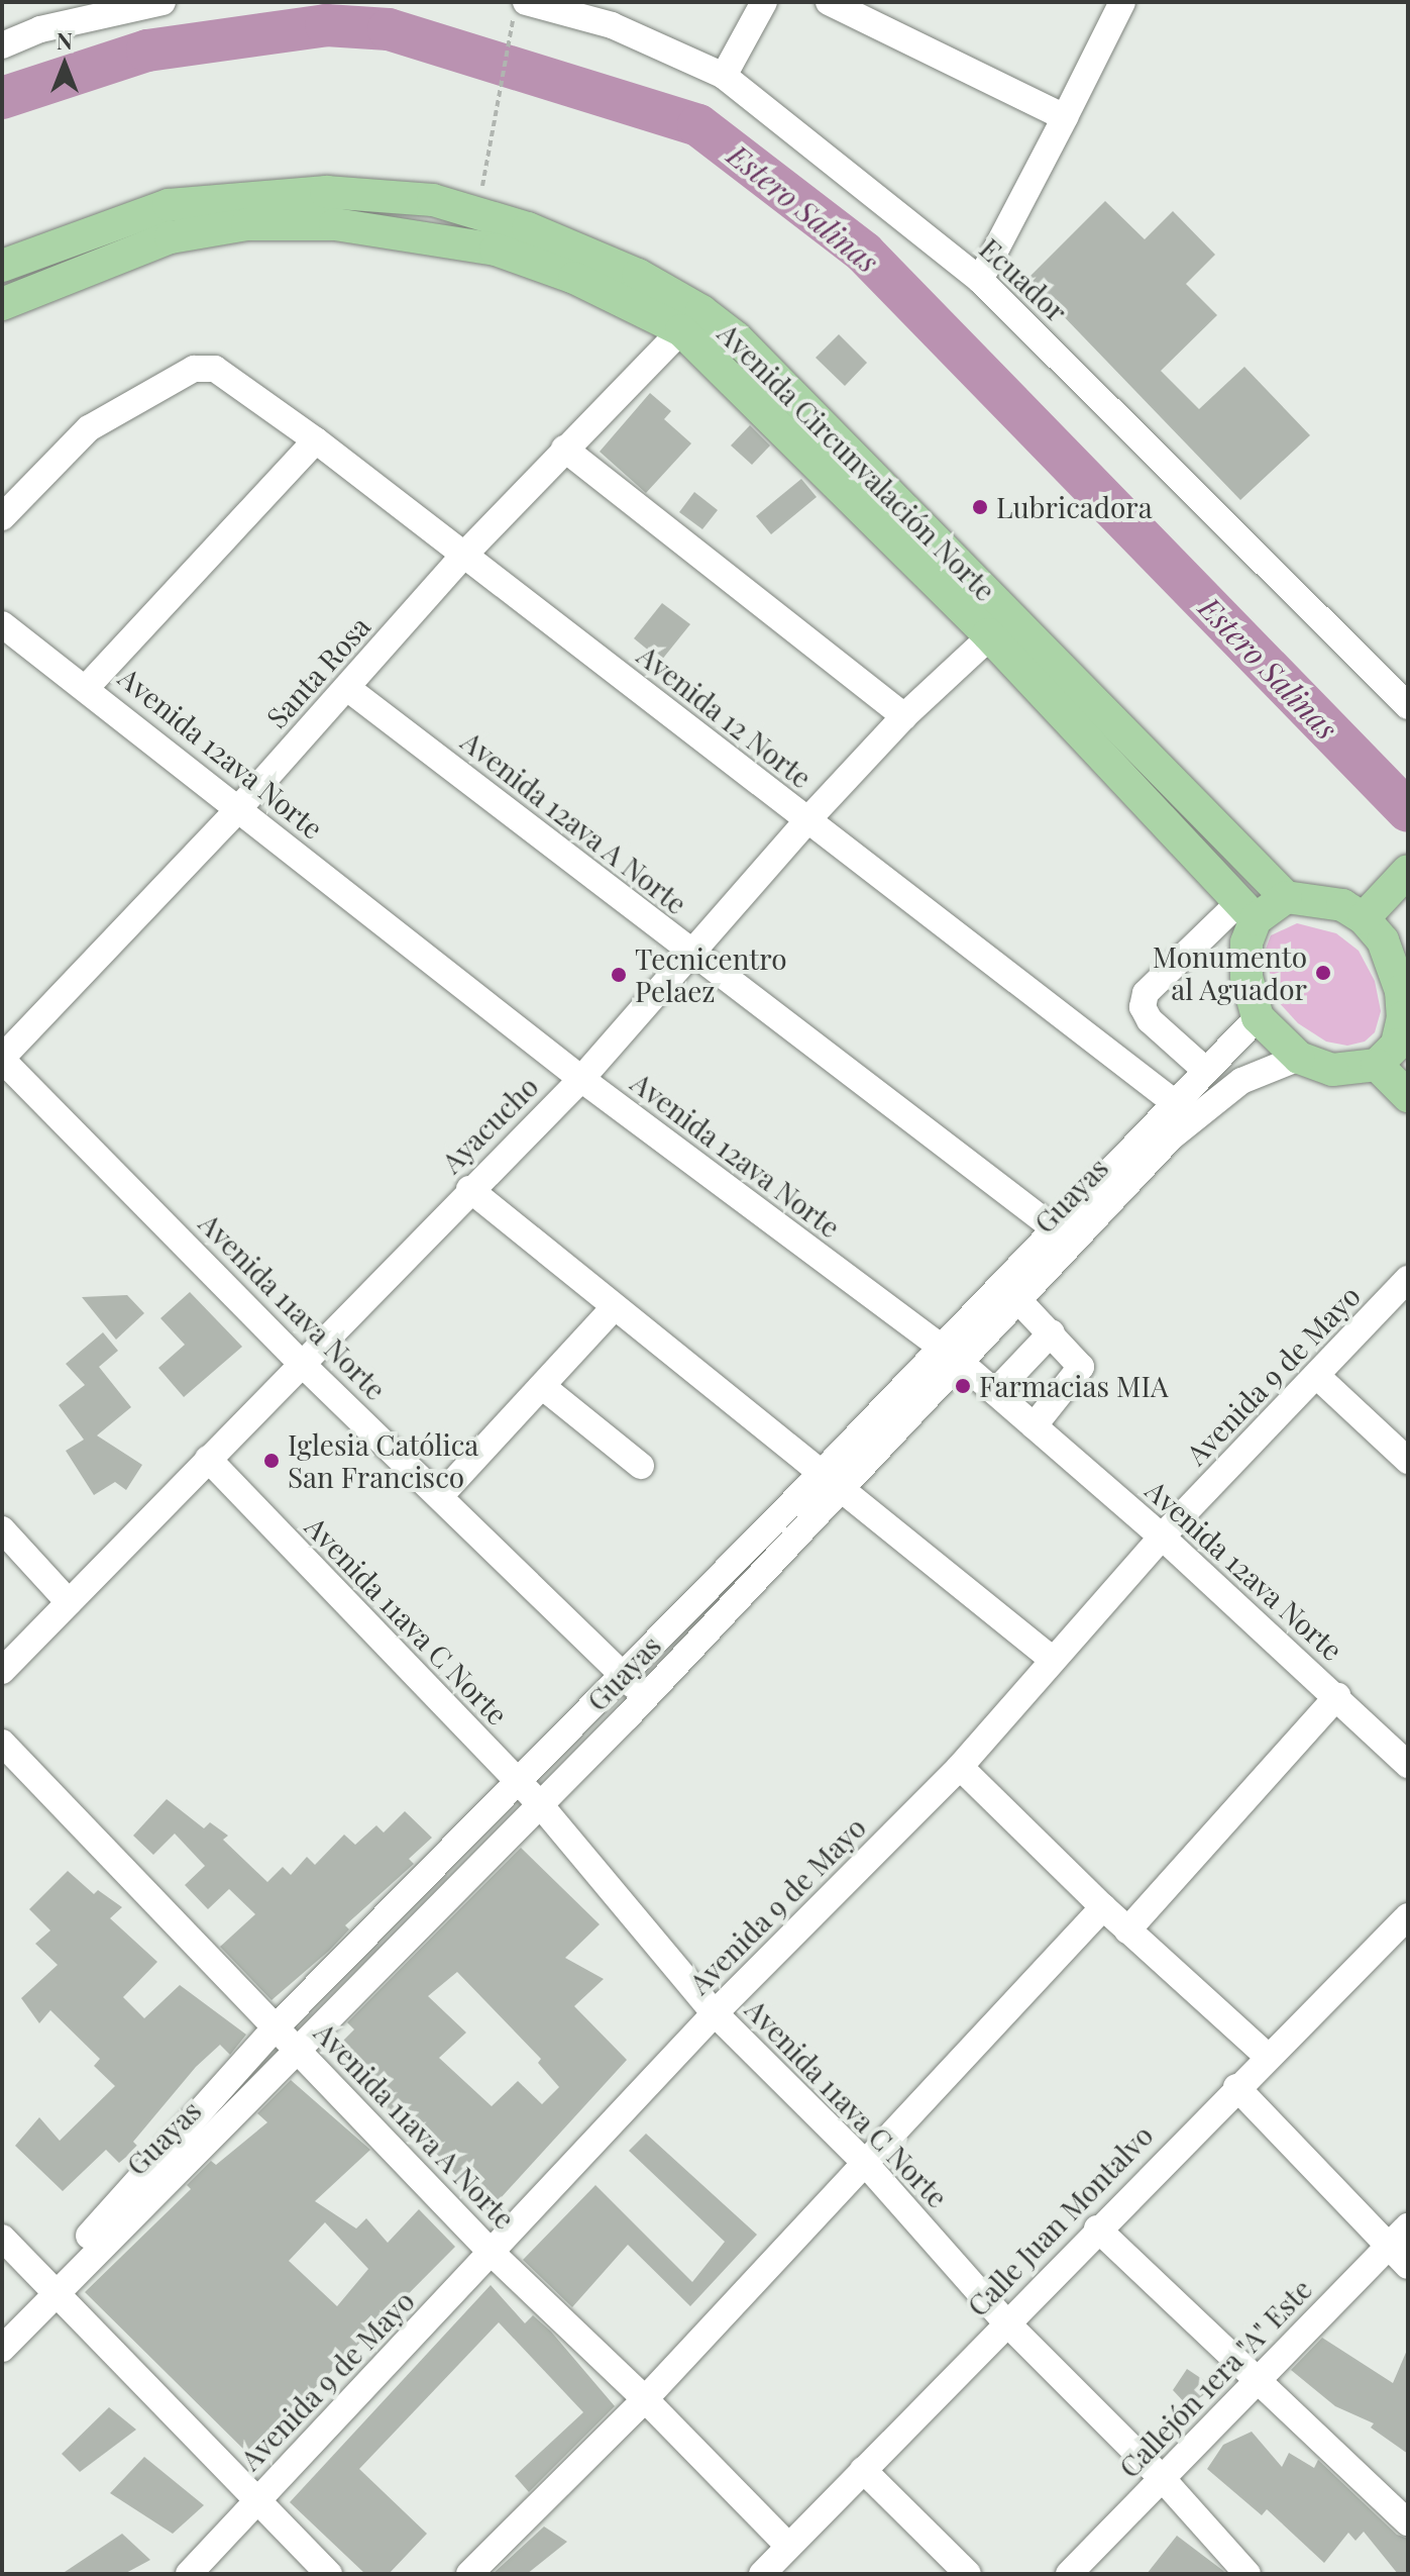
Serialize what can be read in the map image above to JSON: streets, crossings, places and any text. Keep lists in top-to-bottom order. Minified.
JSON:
{"streets":{"main road":["Avenida Circunvalación Norte"],"street":["Ecuador","Santa Rosa","Avenida 12 Norte","Avenida 12ava Norte","Avenida 12ava A Norte","Ayacucho","Guayas","Avenida 11ava Norte","Avenida 9 de Mayo","Avenida 11ava C Norte","Avenida 11ava A Norte","Calle Juan Montalvo","Callejón 1era \"A\" Este"]},"crossings":[["Avenida Circunvalación Norte","Santa Rosa"],["Avenida Circunvalación Norte","Ayacucho"],["Avenida Circunvalación Norte","Guayas"],["Santa Rosa","Avenida 12 Norte"],["Santa Rosa","Avenida 12ava Norte"],["Santa Rosa","Avenida 12ava A Norte"],["Santa Rosa","Avenida 11ava Norte"],["Avenida 12 Norte","Ayacucho"],["Avenida 12 Norte","Guayas"],["Avenida 12ava Norte","Ayacucho"],["Avenida 12ava Norte","Guayas"],["Avenida 12ava Norte","Avenida 9 de Mayo"],["Avenida 12ava A Norte","Ayacucho"],["Avenida 12ava A Norte","Guayas"],["Ayacucho","Avenida 11ava Norte"],["Ayacucho","Avenida 11ava C Norte"],["Guayas","Avenida 11ava Norte"],["Guayas","Avenida 11ava C Norte"],["Guayas","Avenida 11ava A Norte"],["Avenida 9 de Mayo","Avenida 11ava C Norte"],["Avenida 9 de Mayo","Avenida 11ava A Norte"],["Avenida 11ava C Norte","Calle Juan Montalvo"],["Avenida 11ava C Norte","Callejón 1era \"A\" Este"],["Avenida 11ava A Norte","Calle Juan Montalvo"]],"water":["Estero Salinas"],"places":["Lubricadora","Monumento al Aguador","Tecnicentro Pelaez","Farmacias MIA","Iglesia Católica San Francisco"],"north":"top"}
